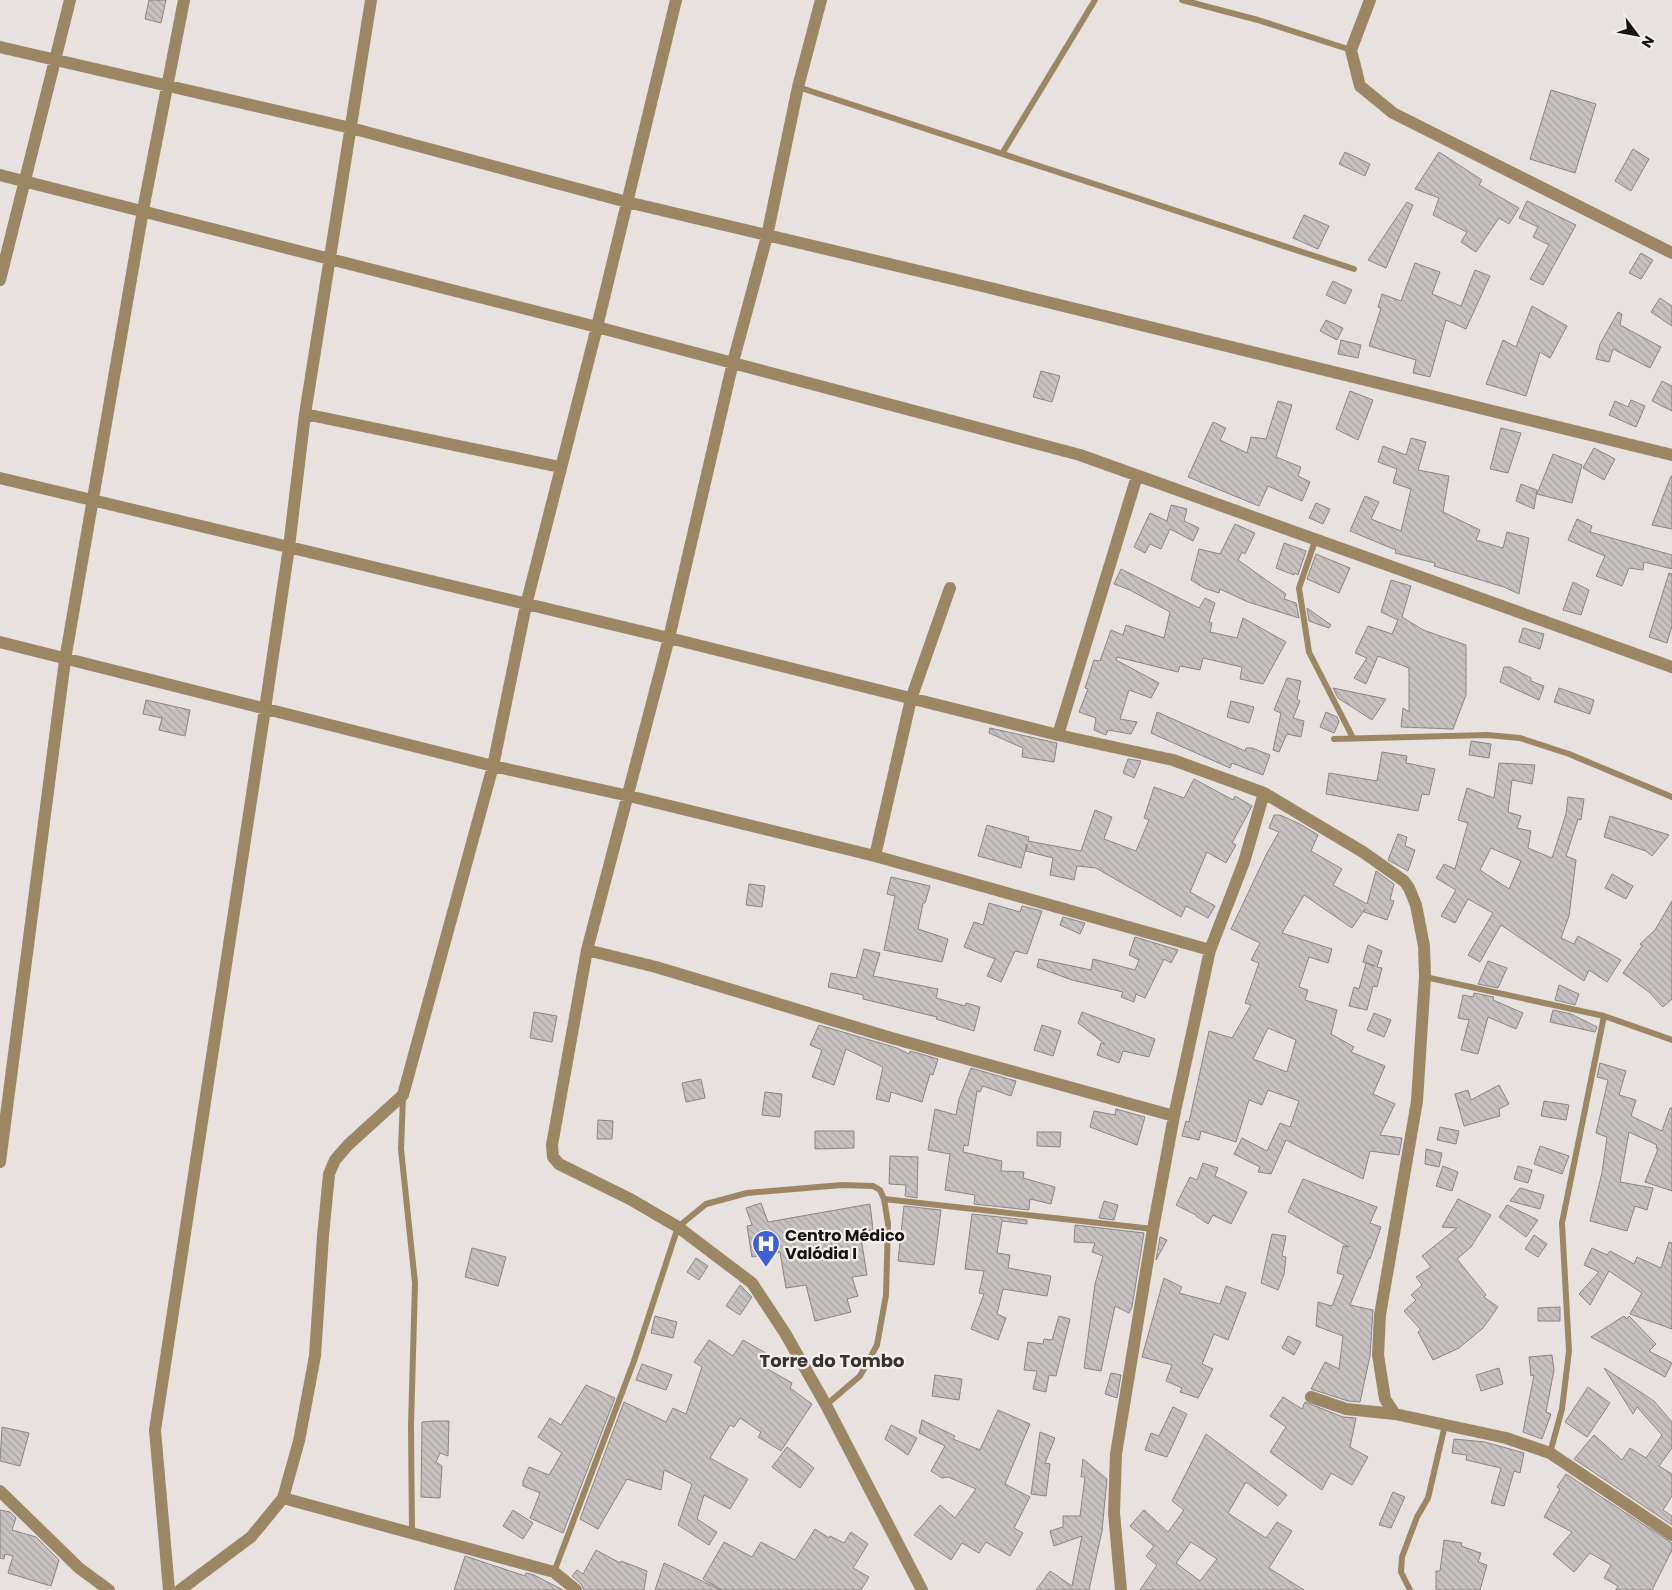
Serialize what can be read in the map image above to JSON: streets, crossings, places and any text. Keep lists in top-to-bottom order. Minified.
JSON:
{"districts":["Torre do Tombo"],"places":{"hospital":["Centro Médico Valódia I"]},"north":"bottom right"}
